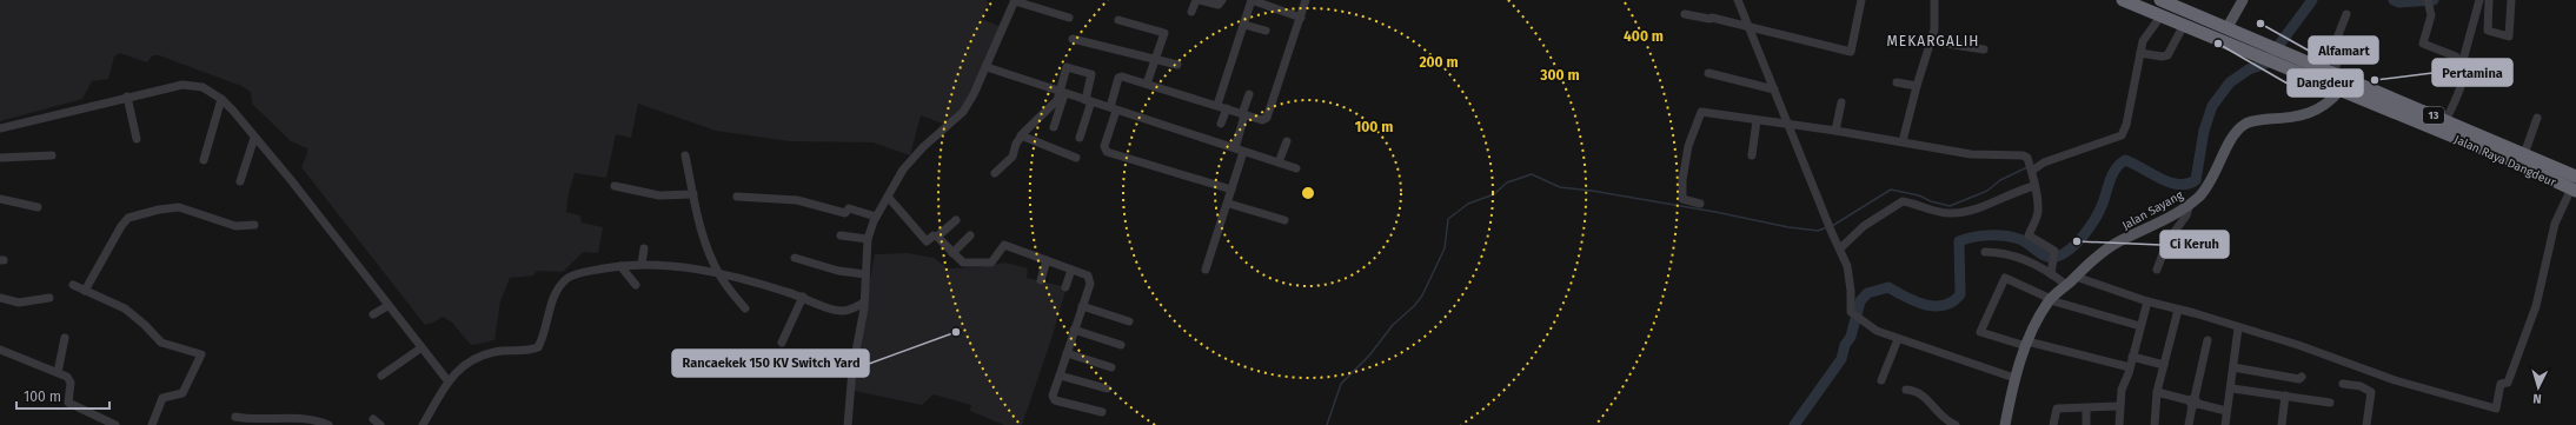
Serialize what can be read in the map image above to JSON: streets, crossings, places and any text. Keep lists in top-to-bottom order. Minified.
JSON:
{"streets":{"highway":["13","Jalan Raya Dangdeur"],"main road":["Jalan Sayang"]},"crossings":[["Jalan Raya Dangdeur","Jalan Sayang"]],"districts":["MEKARGALIH"],"places":["Alfamart","Dangdeur","Pertamina","Ci Keruh","Rancaekek 150 KV Switch Yard"],"scale_bar":"100 m","north":"bottom","rings":["400 m","200 m","300 m","100 m"]}
